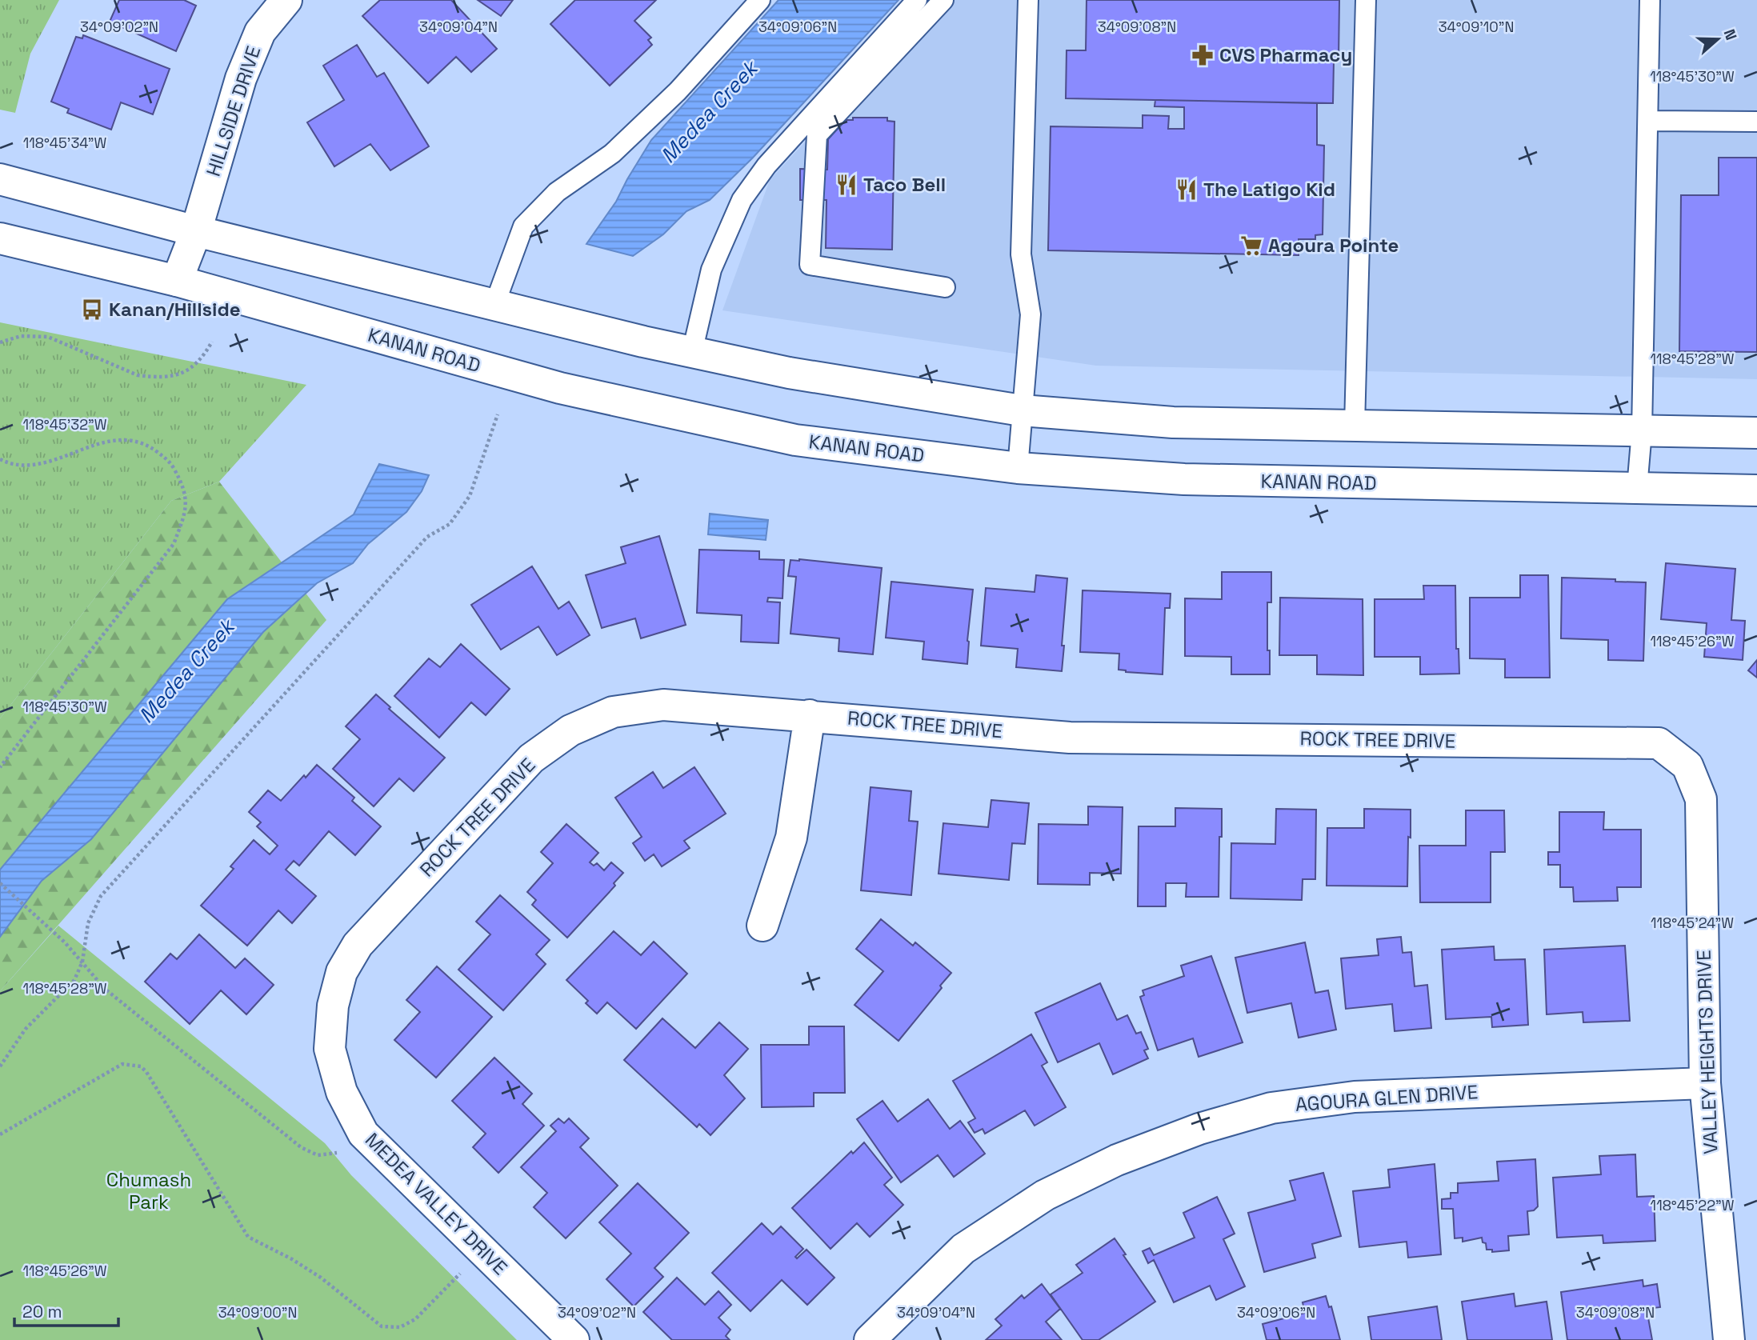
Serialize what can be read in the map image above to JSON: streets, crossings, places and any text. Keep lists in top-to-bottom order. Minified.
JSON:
{"streets":{"street":["HILLSIDE DRIVE","KANAN ROAD","ROCK TREE DRIVE","VALLEY HEIGHTS DRIVE","AGOURA GLEN DRIVE","MEDEA VALLEY DRIVE"]},"crossings":[["HILLSIDE DRIVE","KANAN ROAD"],["ROCK TREE DRIVE","VALLEY HEIGHTS DRIVE"],["ROCK TREE DRIVE","MEDEA VALLEY DRIVE"],["VALLEY HEIGHTS DRIVE","AGOURA GLEN DRIVE"]],"water":["Medea Creek"],"parks":["Chumash Park"],"places":{"pharmacy":["CVS Pharmacy"],"restaurant":["Taco Bell","The Latigo Kid"],"supermarket":["Agoura Pointe"],"bus stop":["Kanan/Hillside"]},"scale_bar":"20 m","north":"right","coordinates":["34°09'02\"N","34°09'04\"N","34°09'06\"N","34°09'08\"N","34°09'10\"N","118°45'30\"W","118°45'34\"W","118°45'28\"W","118°45'32\"W","118°45'26\"W","118°45'24\"W","118°45'22\"W","34°09'00\"N"]}
